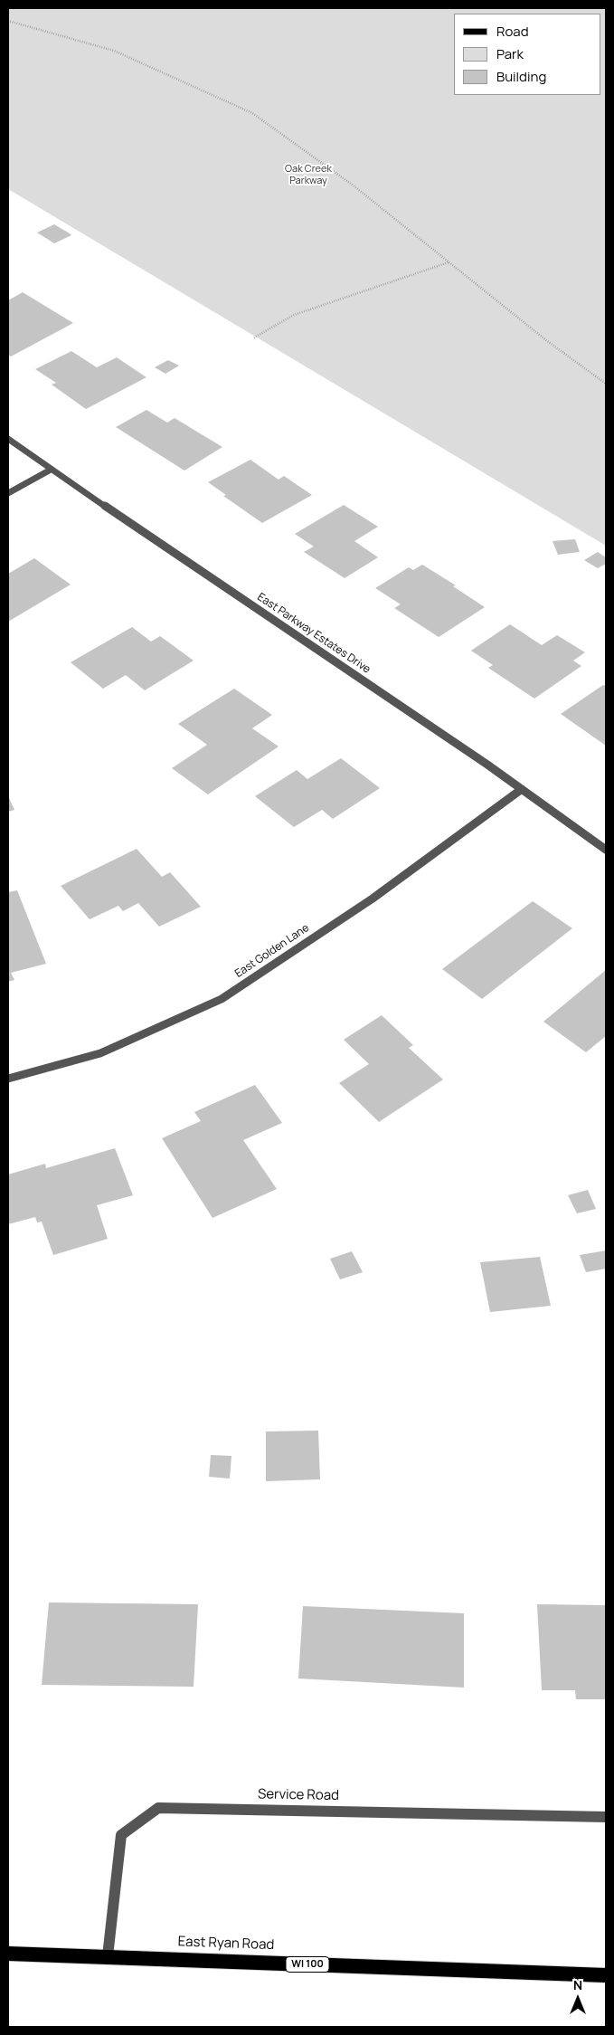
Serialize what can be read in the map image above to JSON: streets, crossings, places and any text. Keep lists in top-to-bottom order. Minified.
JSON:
{"streets":{"main road":["East Ryan Road","WI 100"],"street":["East Parkway Estates Drive","East Golden Lane","Service Road"]},"crossings":[["East Parkway Estates Drive","East Golden Lane"],["Service Road","East Ryan Road"]],"parks":["Oak Creek Parkway"],"legend":["Road","Park","Building"],"north":"top"}
